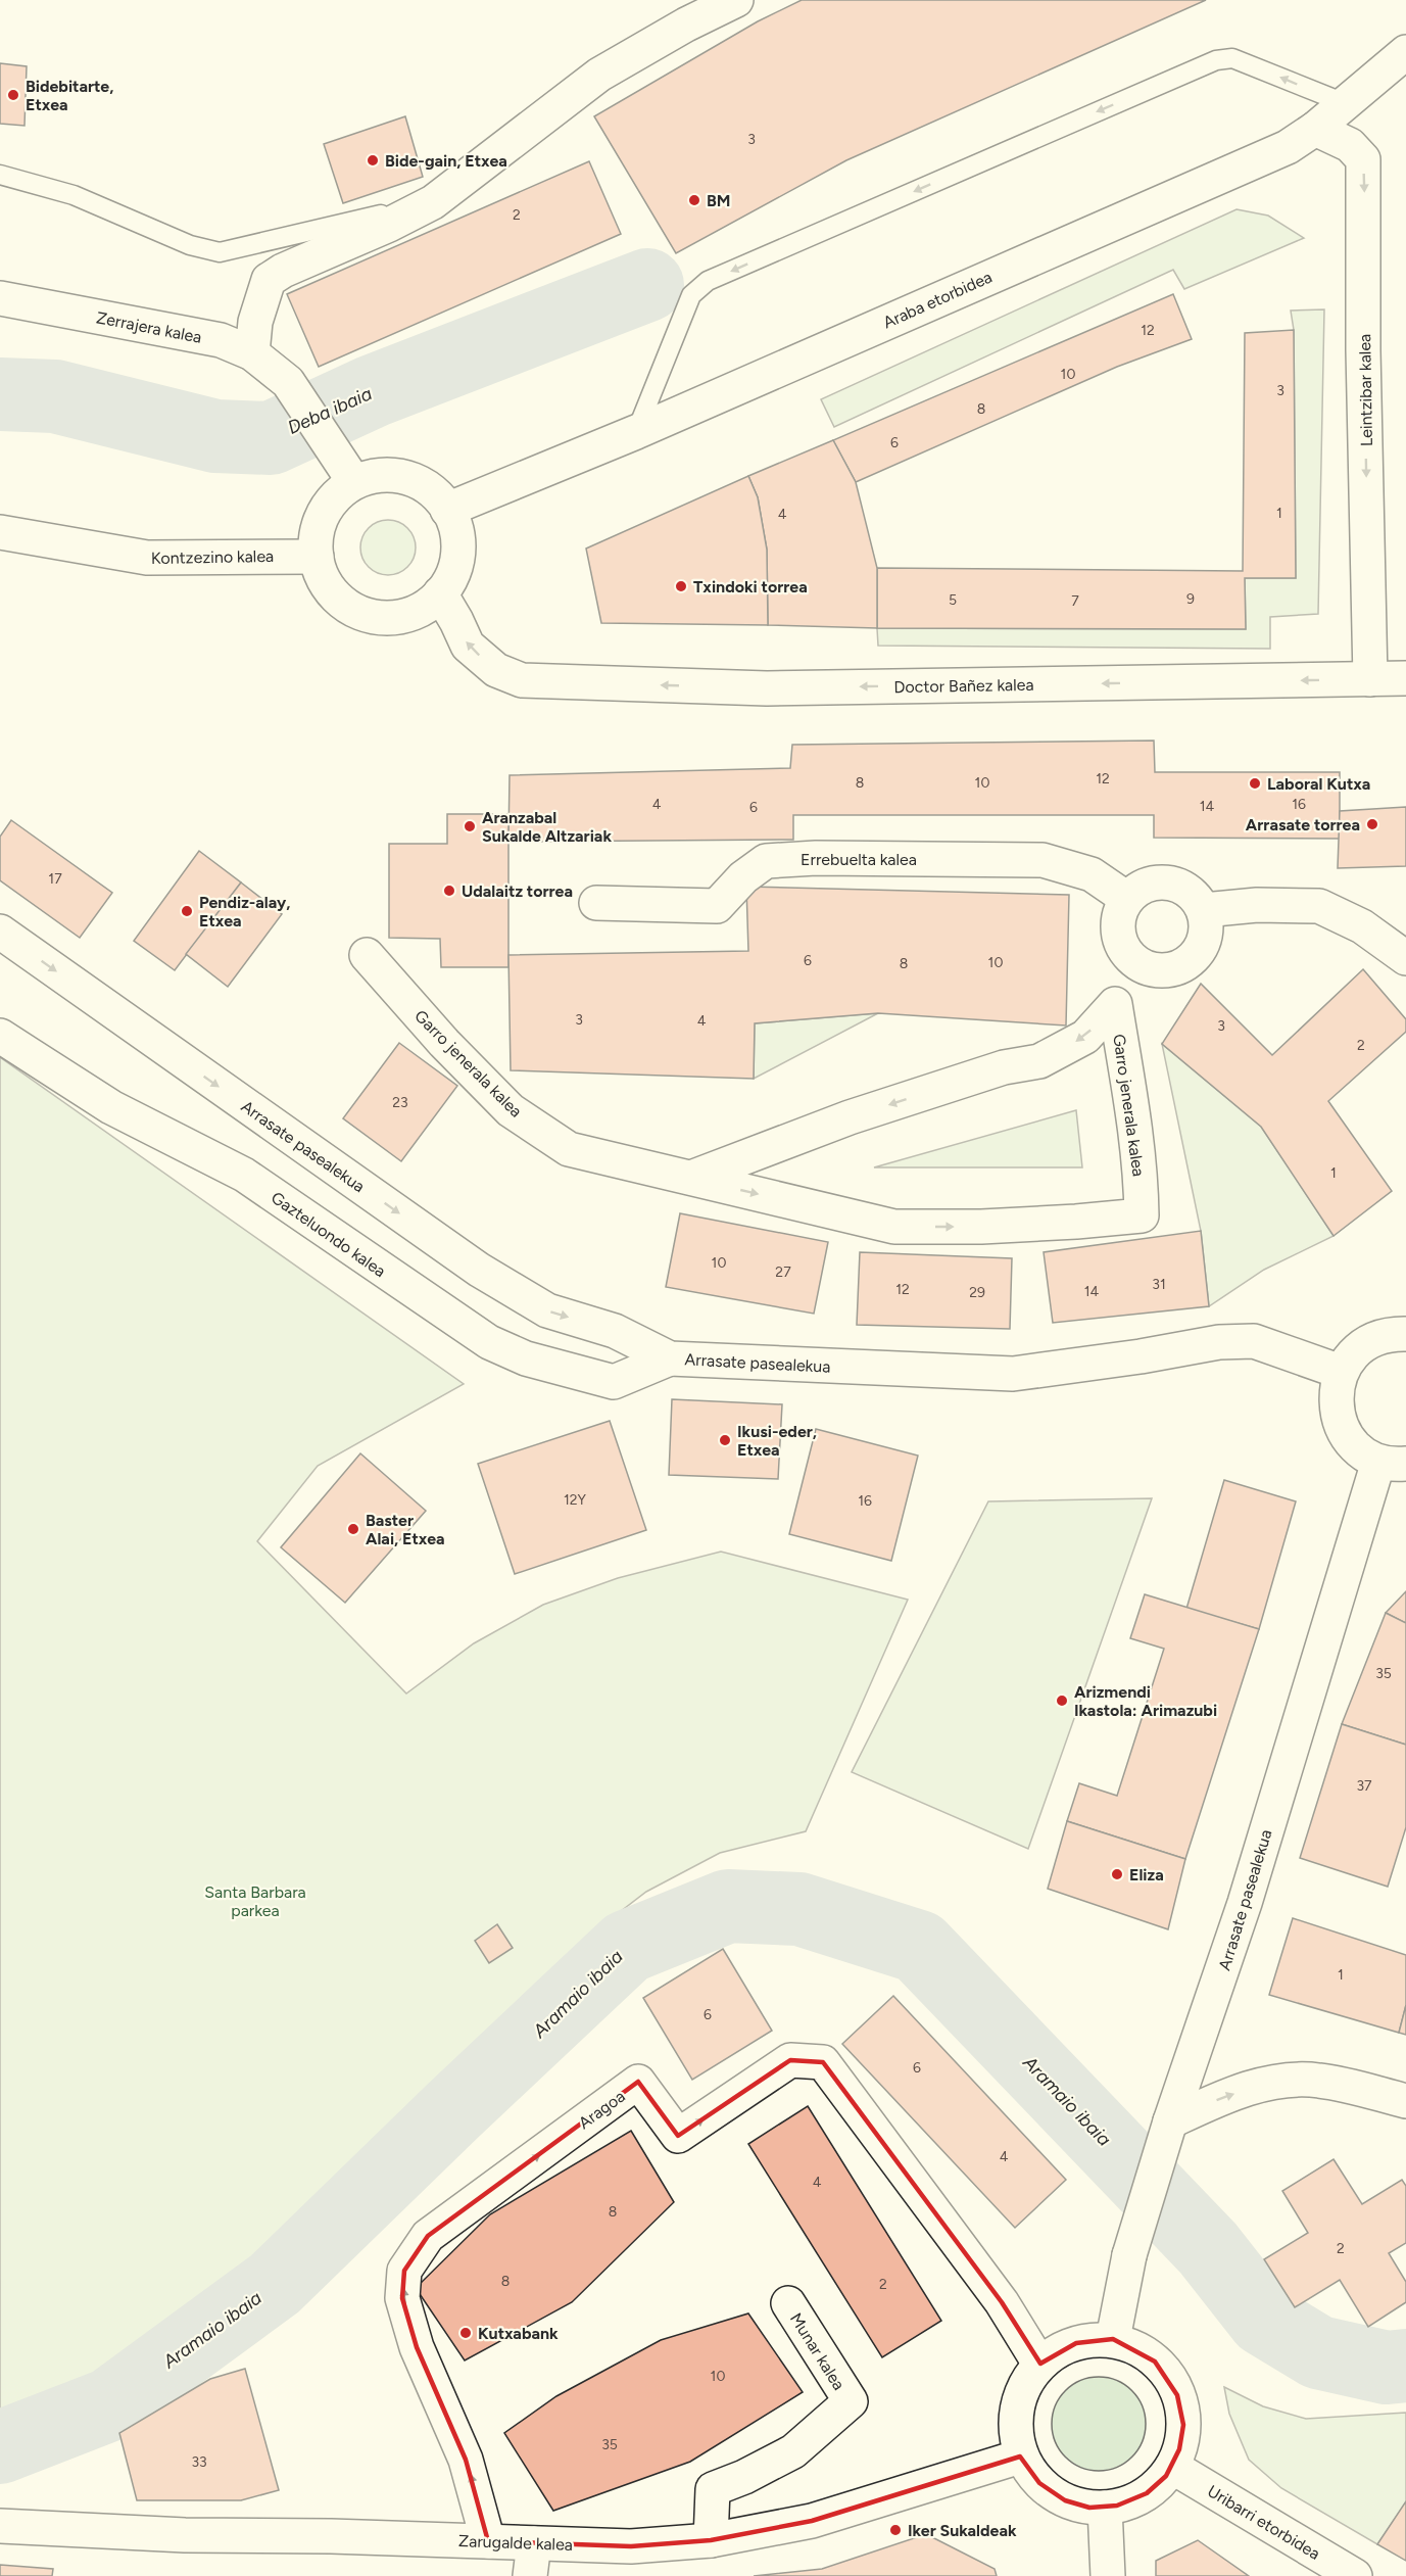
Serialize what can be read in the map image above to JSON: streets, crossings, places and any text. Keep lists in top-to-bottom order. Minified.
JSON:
{"streets":{"street":["Araba etorbidea","Zerrajera kalea","Leintzibar kalea","Kontzezino kalea","Doctor Bañez kalea","Errebuelta kalea","Garro jenerala kalea","Arrasate pasealekua","Gazteluondo kalea","Aragoa","Munar kalea","Uribarri etorbidea","Zarugalde kalea"]},"crossings":[["Araba etorbidea","Zerrajera kalea"],["Araba etorbidea","Leintzibar kalea"],["Araba etorbidea","Kontzezino kalea"],["Araba etorbidea","Doctor Bañez kalea"],["Zerrajera kalea","Kontzezino kalea"],["Zerrajera kalea","Doctor Bañez kalea"],["Leintzibar kalea","Doctor Bañez kalea"],["Kontzezino kalea","Doctor Bañez kalea"],["Arrasate pasealekua","Gazteluondo kalea"],["Arrasate pasealekua","Aragoa"],["Arrasate pasealekua","Uribarri etorbidea"],["Arrasate pasealekua","Zarugalde kalea"],["Aragoa","Uribarri etorbidea"],["Aragoa","Zarugalde kalea"],["Munar kalea","Zarugalde kalea"],["Uribarri etorbidea","Zarugalde kalea"]],"one_way":["Leintzibar kalea","Doctor Bañez kalea"],"water":["Deba ibaia","Aramaio ibaia"],"parks":["Santa Barbara parkea"],"places":["Bidebitarte, Etxea","Bide-gain, Etxea","BM","Txindoki torrea","Laboral Kutxa","Arrasate torrea","Aranzabal Sukalde Altzariak","Udalaitz torrea","Pendiz-alay, Etxea","Ikusi-eder, Etxea","Baster Alai, Etxea","Arizmendi Ikastola: Arimazubi","Eliza","Kutxabank","Iker Sukaldeak"],"house_numbers":["3","2","12","10","3","8","6","1","4","9","5","7","12","8","10","4","16","14","6","17","6","10","8","3","4","3","2","23","1","10","27","31","12","14","29","12Y","16","35","37","1","6","6","4","4","8","2","8","2","10","35","33"]}
